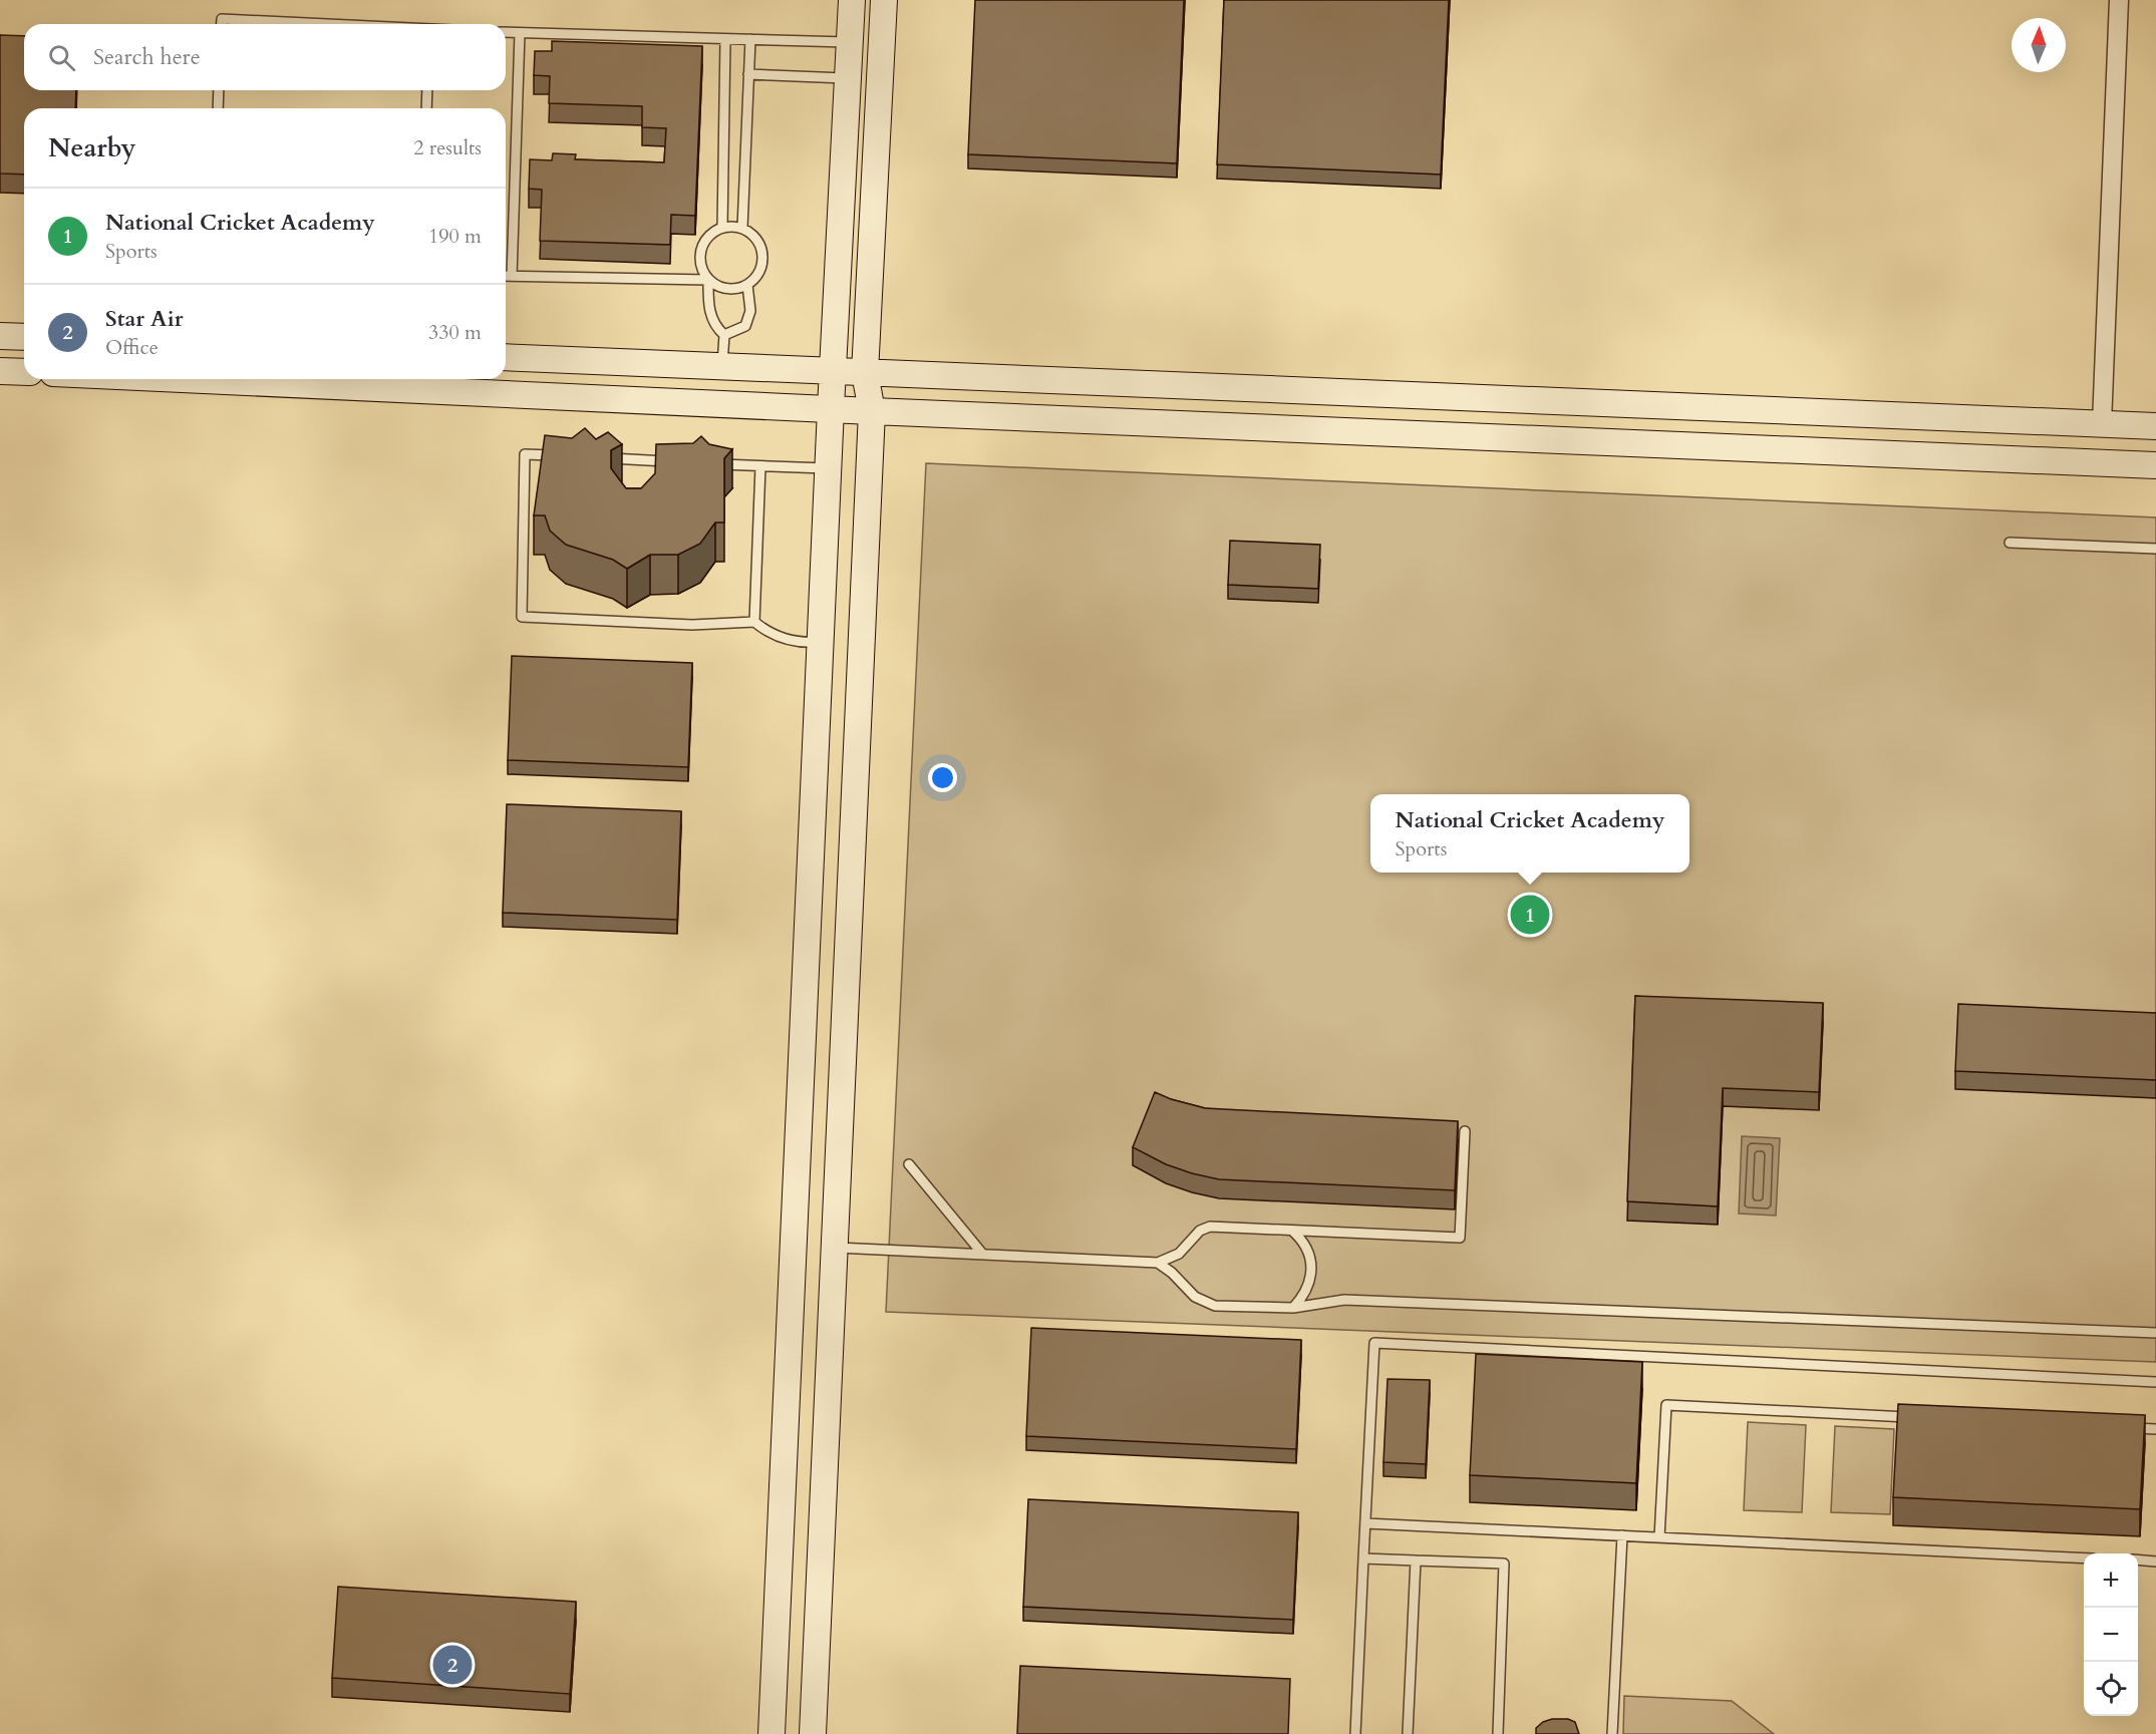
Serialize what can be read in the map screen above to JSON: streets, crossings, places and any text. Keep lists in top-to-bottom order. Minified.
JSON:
{"north":"top","page":{"search":"Search here","heading":["Nearby","2 results"],"list":[{"mark":"1","name":"National Cricket Academy","note":"Sports","value":"190 m"},{"mark":"2","name":"Star Air","note":"Office","value":"330 m"}],"popup":["National Cricket Academy","Sports"],"pins":["1","2"],"map_buttons":["+","−"]}}
